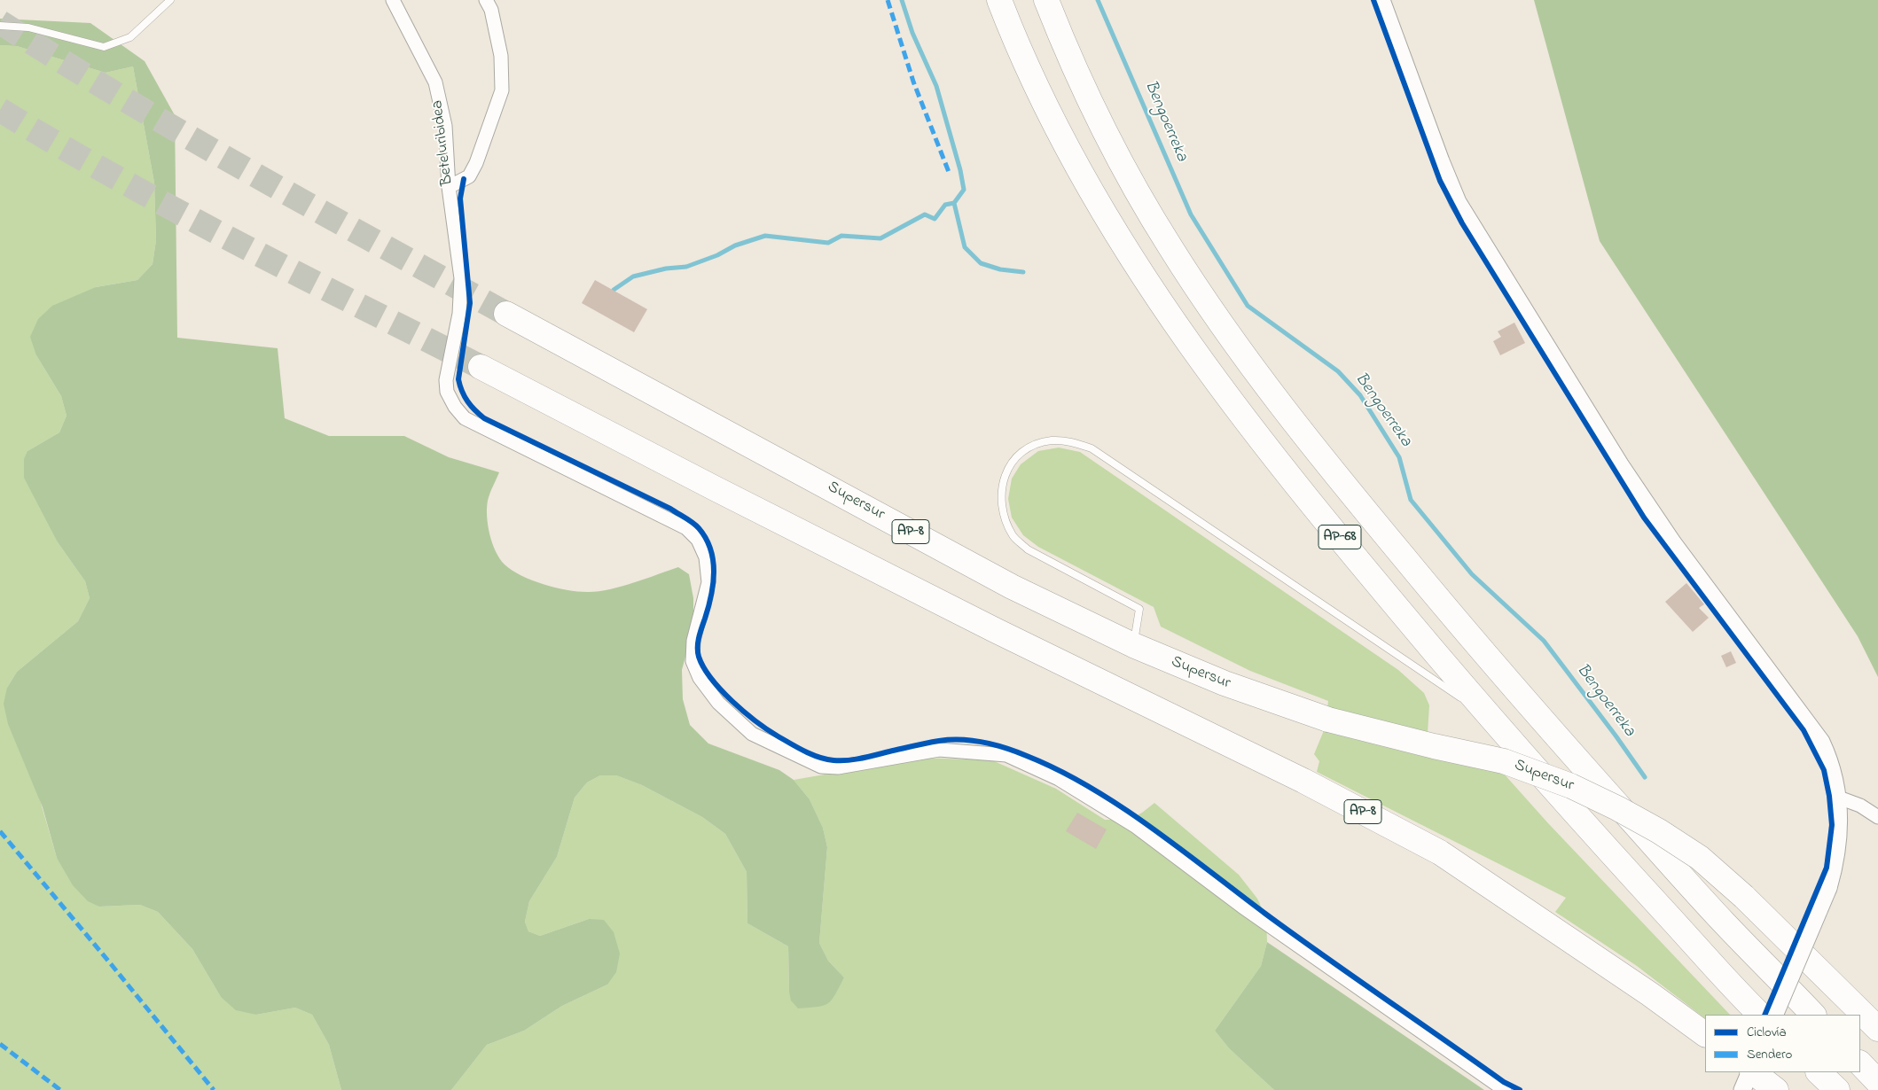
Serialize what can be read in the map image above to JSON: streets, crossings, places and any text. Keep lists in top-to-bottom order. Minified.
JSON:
{"streets":{"highway":["Supersur","AP-8","AP-68"],"street":["Beteluribidea"]},"water":["Bengoerreka"],"legend":["Ciclovía","Sendero"]}
